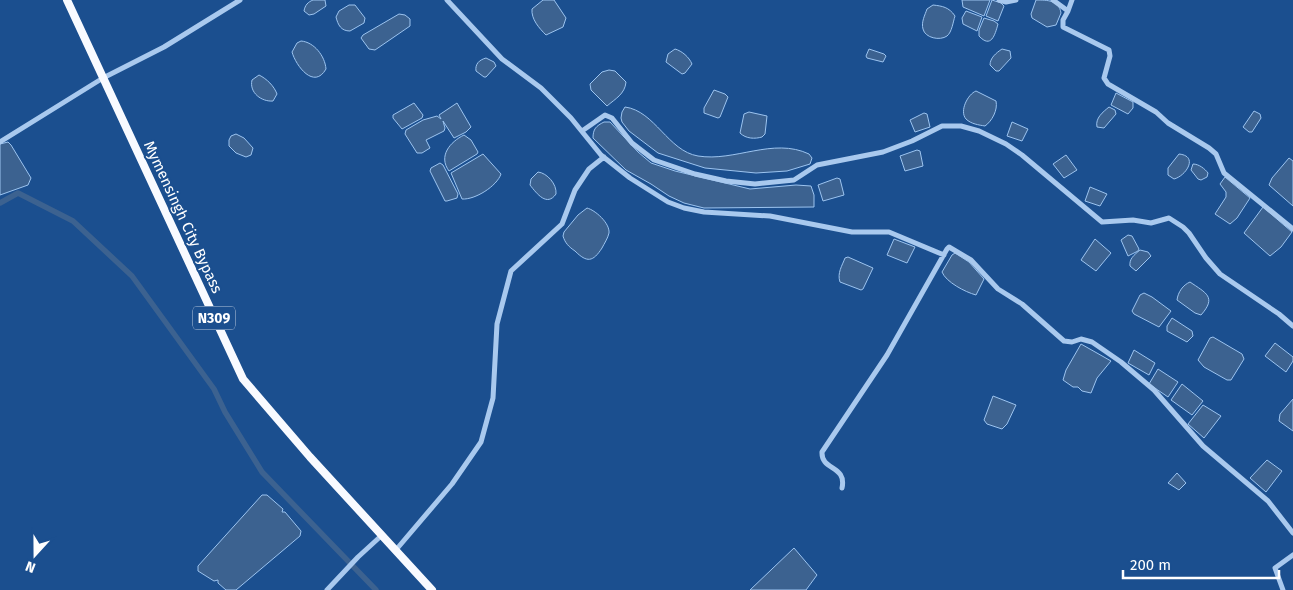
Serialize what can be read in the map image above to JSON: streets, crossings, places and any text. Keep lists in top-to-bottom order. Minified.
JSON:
{"streets":{"highway":["Mymensingh City Bypass","N309"]},"scale_bar":"200 m","north":"bottom"}
